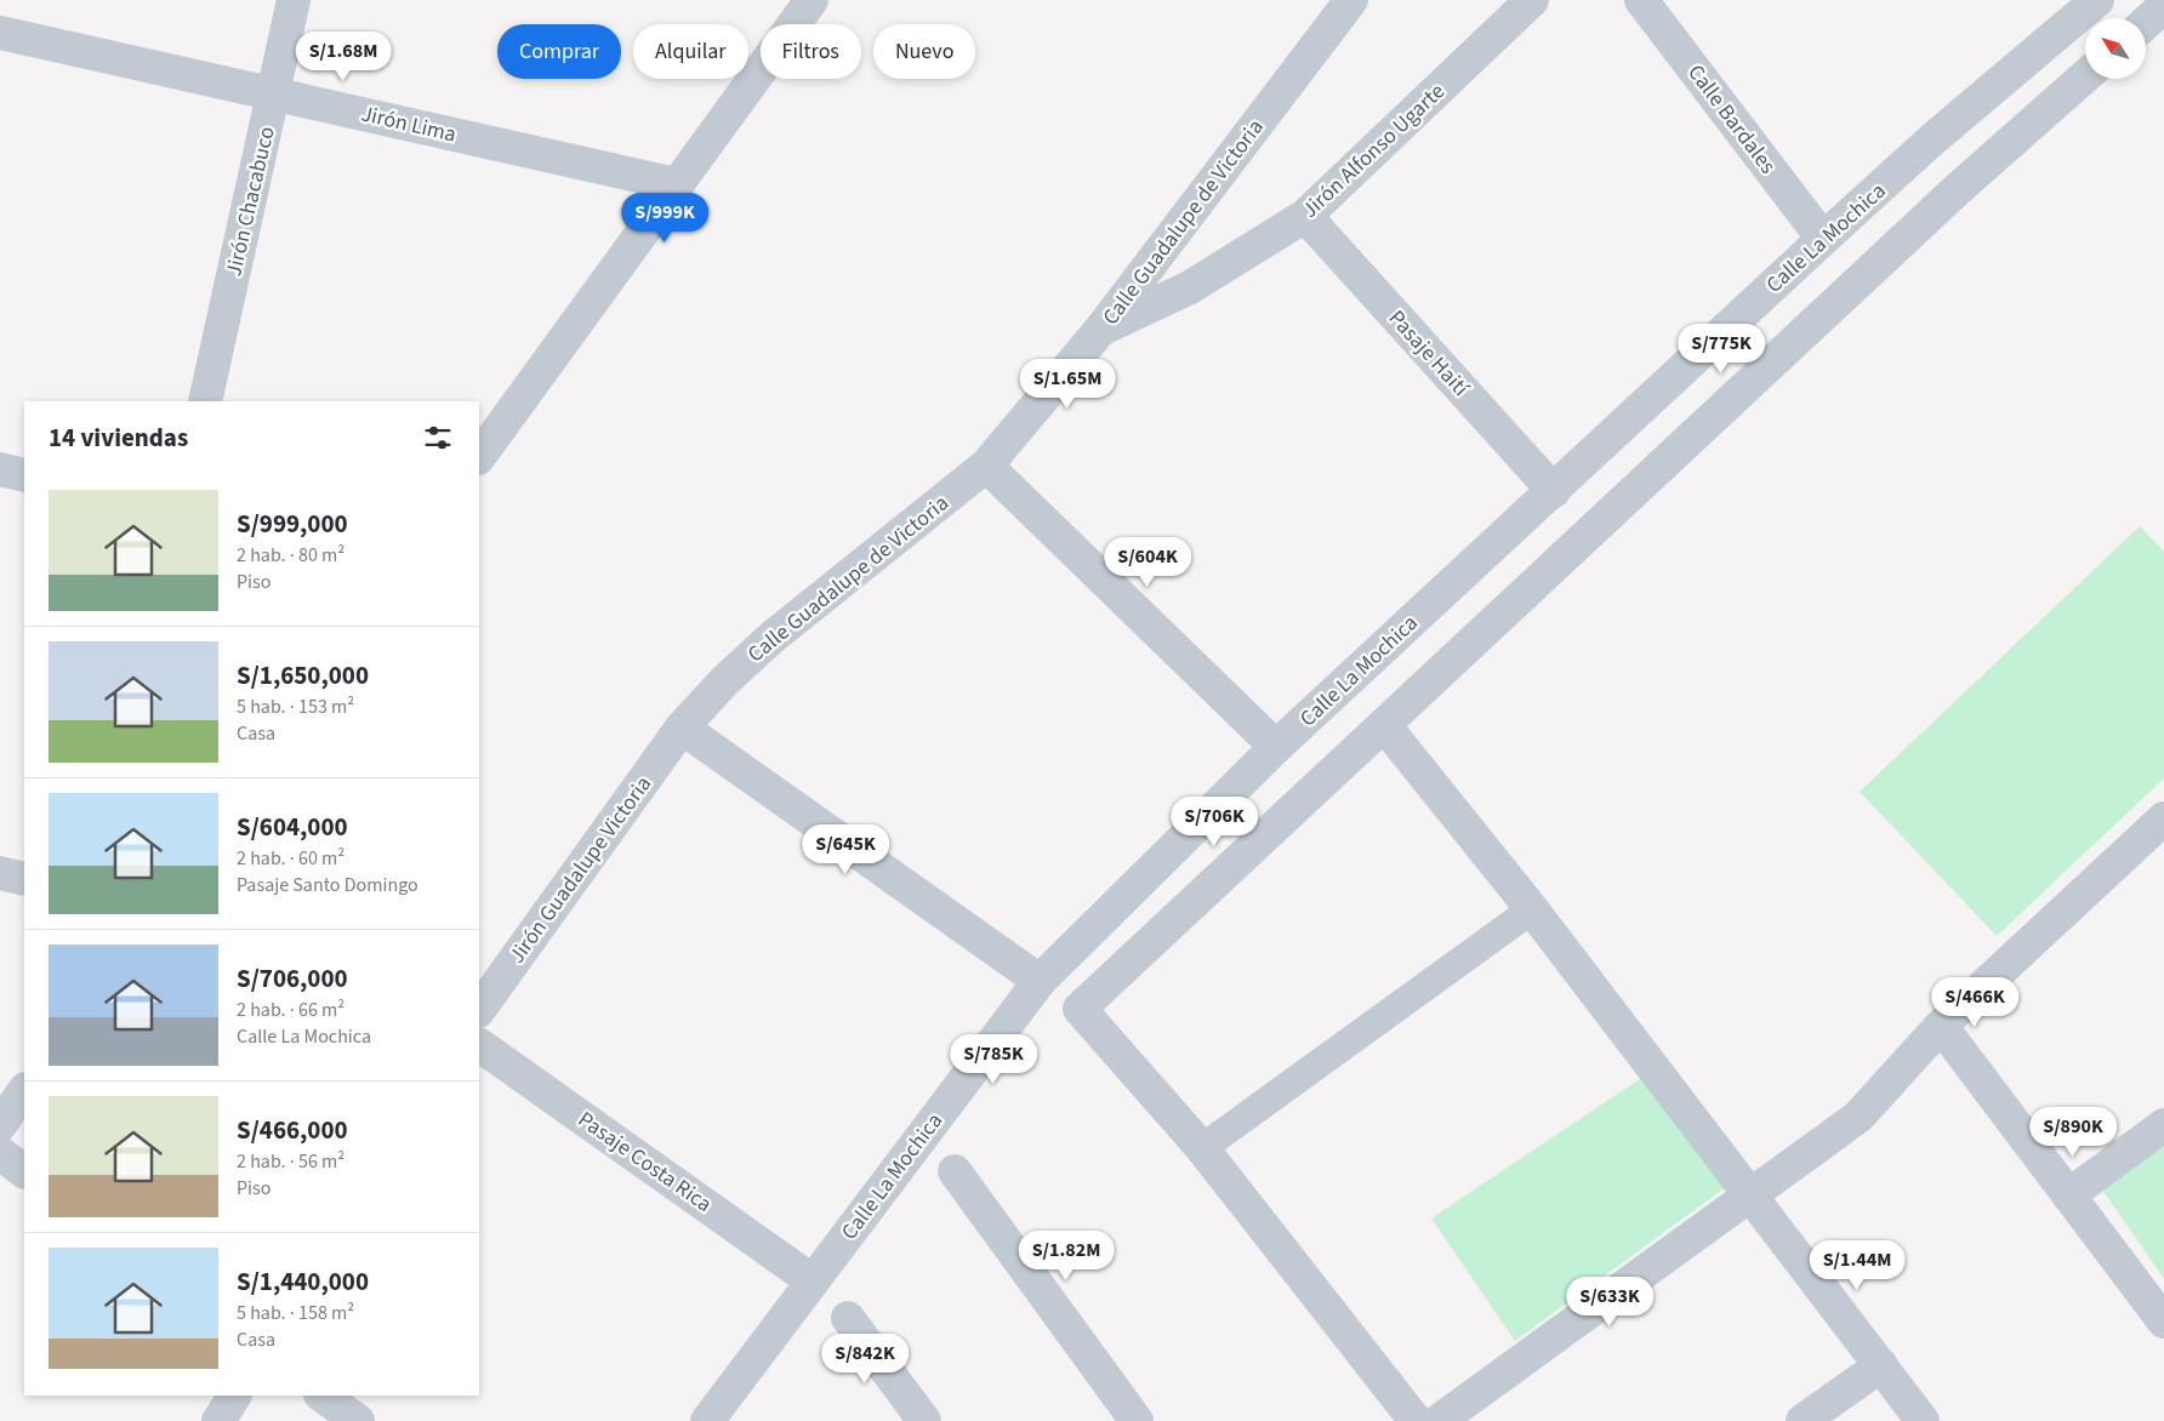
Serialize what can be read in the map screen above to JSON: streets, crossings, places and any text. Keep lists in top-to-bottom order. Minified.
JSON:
{"streets":{"street":["Calle Bardales","Jirón Lima","Jirón Alfonso Ugarte","Jirón Chacabuco","Calle Guadalupe de Victoria","Calle La Mochica","Pasaje Haití","Jirón Guadalupe Victoria","Pasaje Costa Rica"]},"crossings":[["Calle Bardales","Calle La Mochica"],["Jirón Lima","Jirón Chacabuco"],["Jirón Alfonso Ugarte","Calle Guadalupe de Victoria"],["Jirón Alfonso Ugarte","Pasaje Haití"],["Calle Guadalupe de Victoria","Jirón Guadalupe Victoria"],["Calle La Mochica","Pasaje Haití"],["Calle La Mochica","Pasaje Costa Rica"]],"north":"top left","page":{"chip":["Comprar","Alquilar","Filtros","Nuevo"],"price":["S/1.68M","S/999K","S/775K","S/1.65M","S/604K","S/706K","S/645K","S/466K","S/785K","S/890K","S/1.82M","S/1.44M","S/633K","S/842K"],"heading":"14 viviendas","list":[{"name":"S/999,000","note":"2 hab. · 80 m² · Piso"},{"name":"S/1,650,000","note":"5 hab. · 153 m² · Casa"},{"name":"S/604,000","note":"2 hab. · 60 m² · Pasaje Santo Domingo"},{"name":"S/706,000","note":"2 hab. · 66 m² · Calle La Mochica"},{"name":"S/466,000","note":"2 hab. · 56 m² · Piso"},{"name":"S/1,440,000","note":"5 hab. · 158 m² · Casa"}]}}
